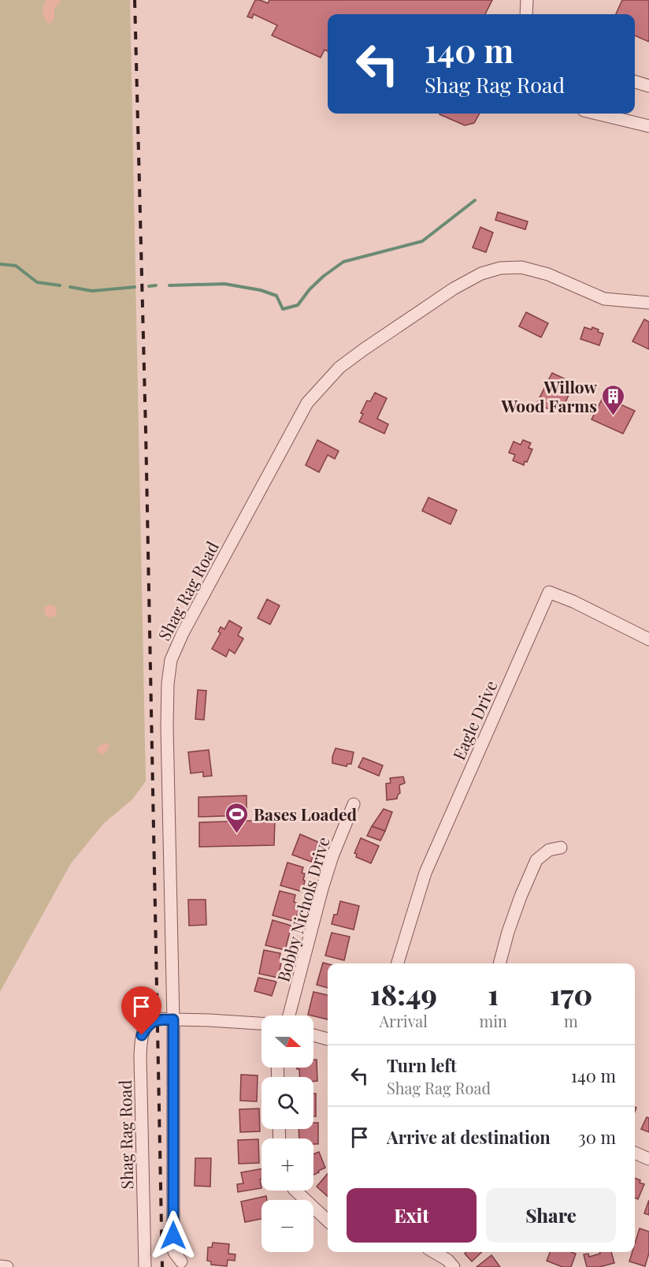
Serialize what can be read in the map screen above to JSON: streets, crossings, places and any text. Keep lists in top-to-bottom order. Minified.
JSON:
{"streets":{"street":["Shag Rag Road","Eagle Drive","Bobby Nichols Drive"]},"places":{"building":["Willow Wood Farms"],"sports":["Bases Loaded"]},"north":"right","page":{"turn":["140 m","Shag Rag Road"],"eta":["18:49","Arrival","1","min","170","m"],"map_buttons":["+","−"],"list":[{"name":"Turn left","note":"Shag Rag Road","value":"140 m"},{"name":"Arrive at destination","value":"30 m"}],"buttons":["Exit","Share"]}}
